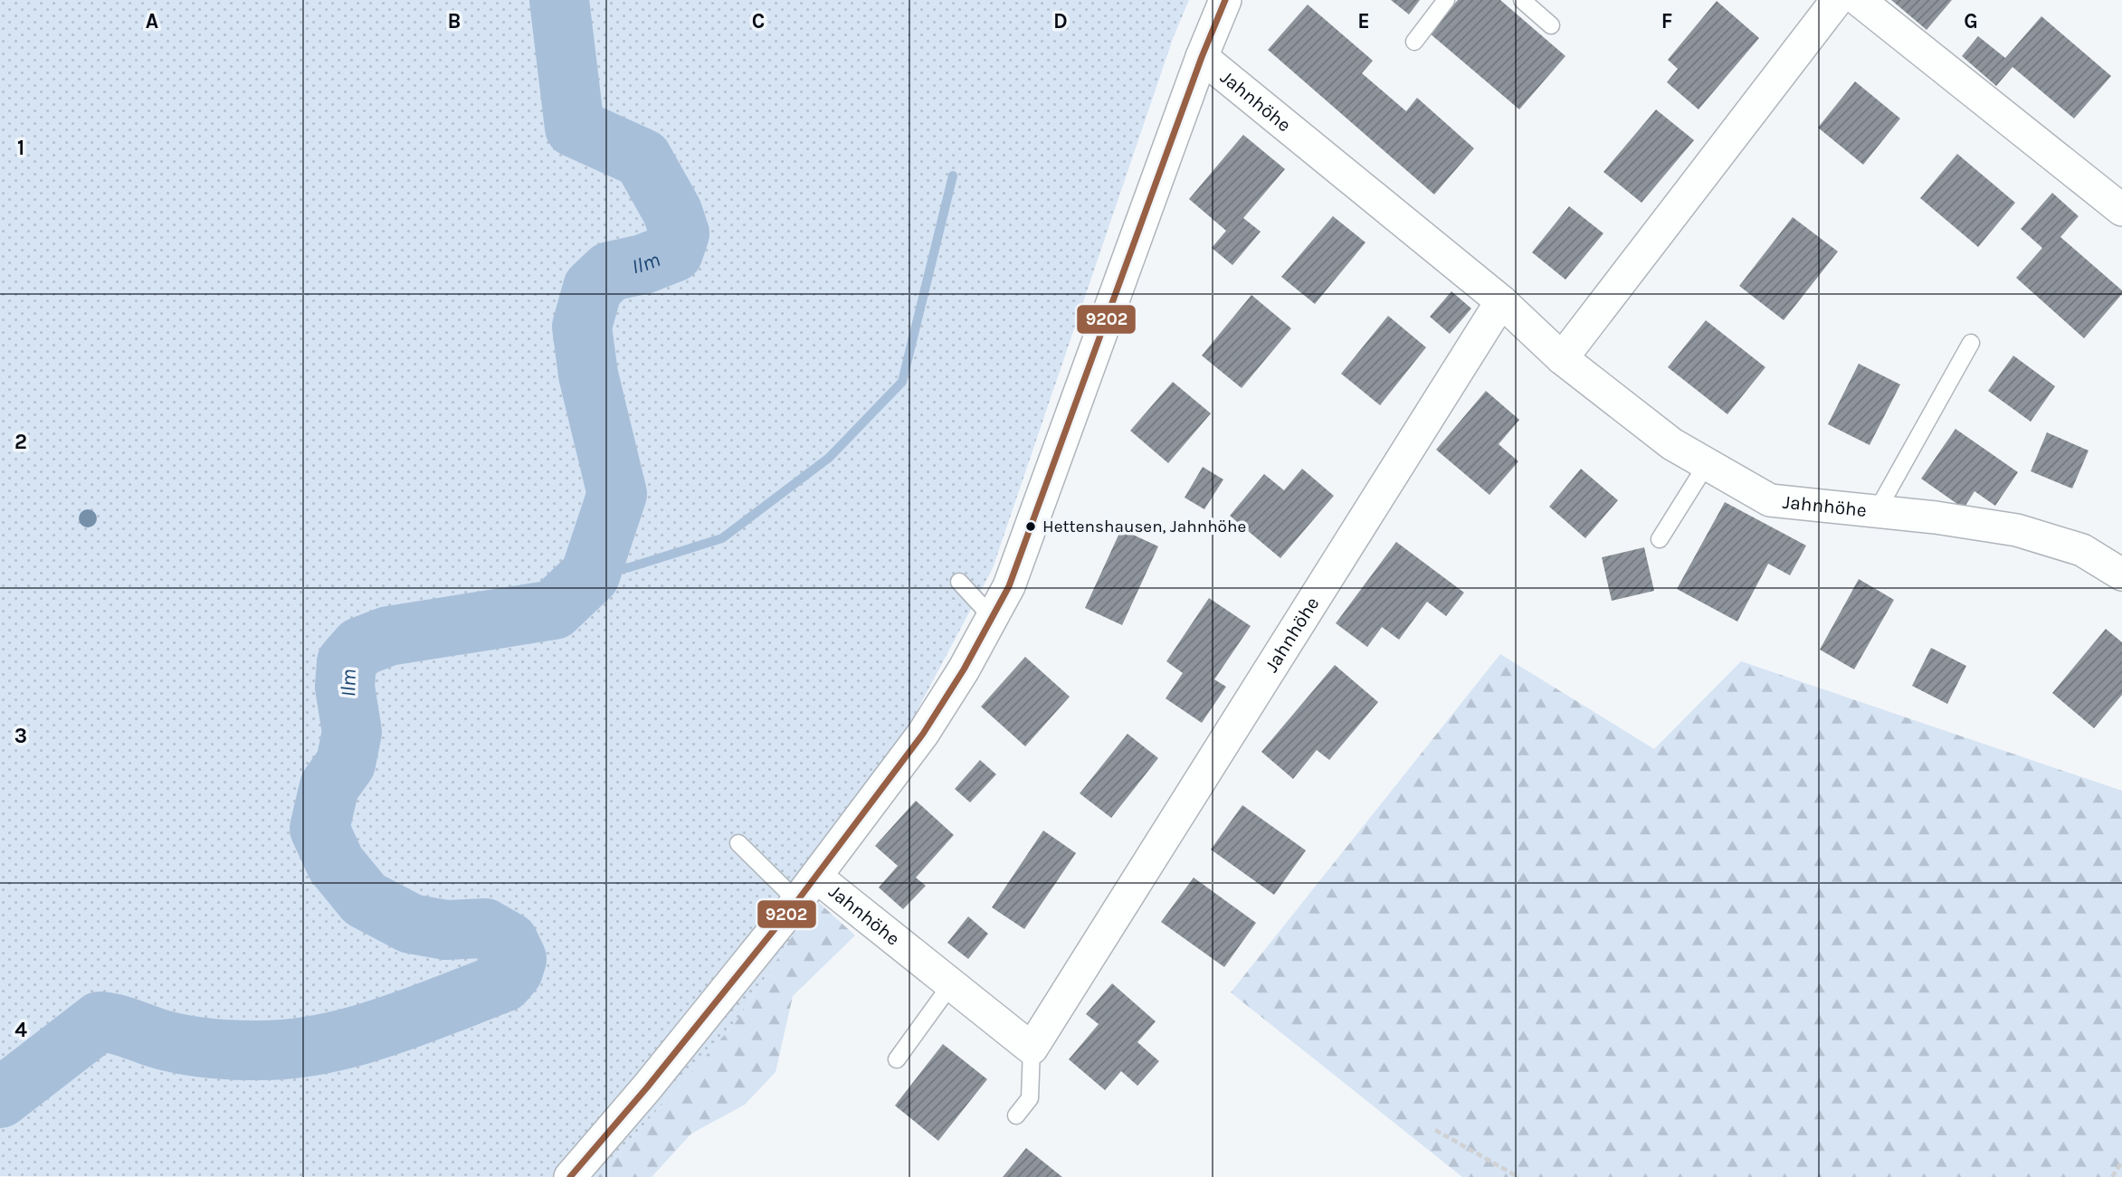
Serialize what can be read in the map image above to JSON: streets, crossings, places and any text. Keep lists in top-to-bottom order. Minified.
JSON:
{"streets":{"street":["Jahnhöhe"]},"water":["Ilm"],"places":["Hettenshausen, Jahnhöhe"],"lines":["transit line 9202"],"grid":{"columns":["A","B","C","D","E","F","G"],"rows":["1","2","3","4"]}}
